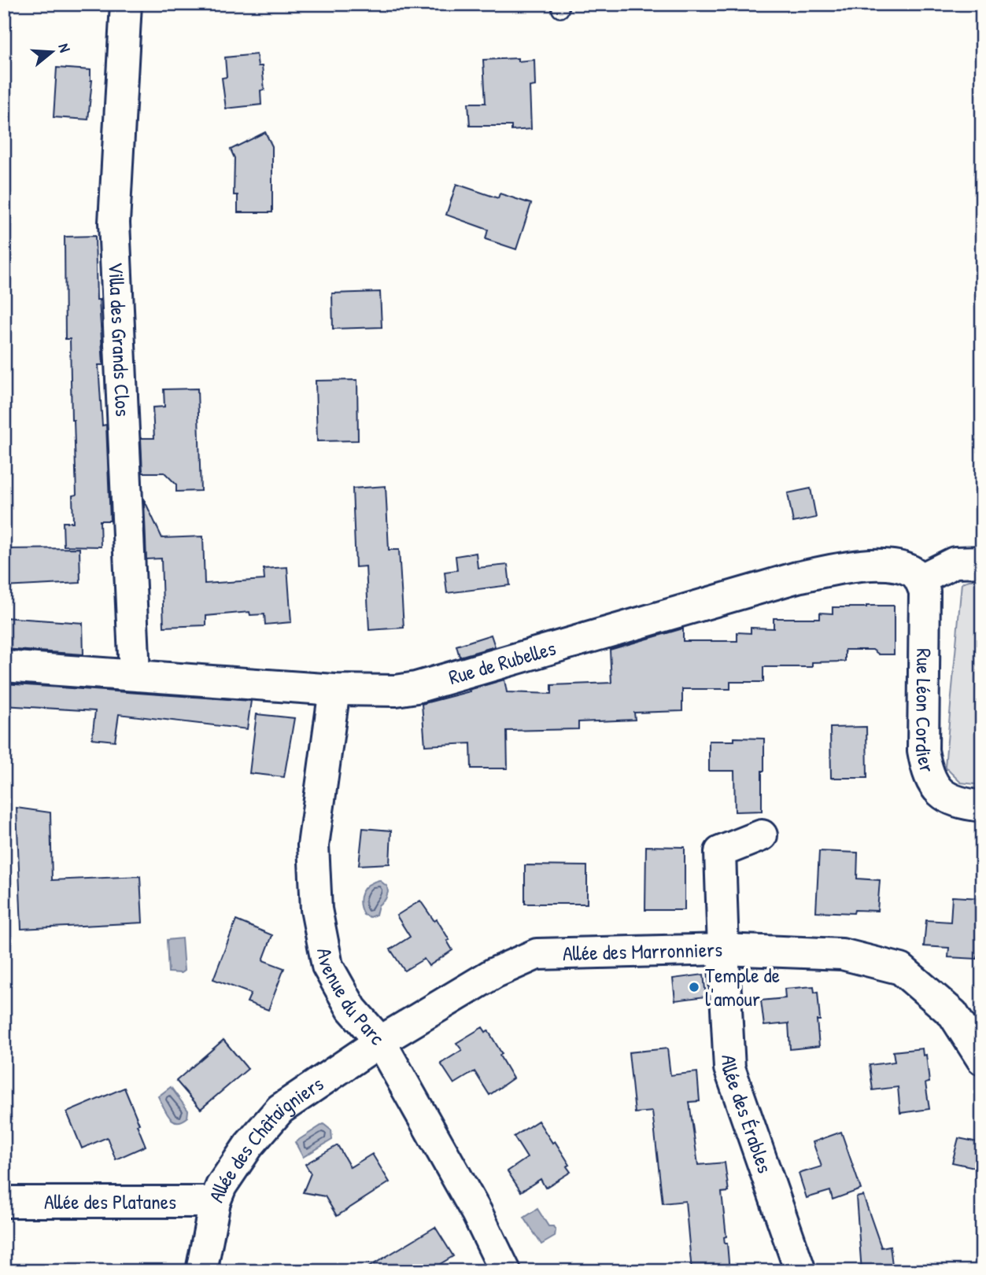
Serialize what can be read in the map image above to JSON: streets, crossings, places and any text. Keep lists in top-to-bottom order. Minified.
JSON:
{"streets":{"street":["Villa des Grands Clos","Rue de Rubelles","Rue Léon Cordier","Allée des Marronniers","Avenue du Parc","Allée des Érables","Allée des Châtaigniers","Allée des Platanes"]},"crossings":[["Villa des Grands Clos","Rue de Rubelles"],["Rue de Rubelles","Rue Léon Cordier"],["Rue de Rubelles","Avenue du Parc"],["Allée des Marronniers","Avenue du Parc"],["Allée des Marronniers","Allée des Érables"],["Allée des Marronniers","Allée des Châtaigniers"],["Avenue du Parc","Allée des Châtaigniers"],["Allée des Châtaigniers","Allée des Platanes"]],"places":["Temple de l'amour"],"north":"right"}
